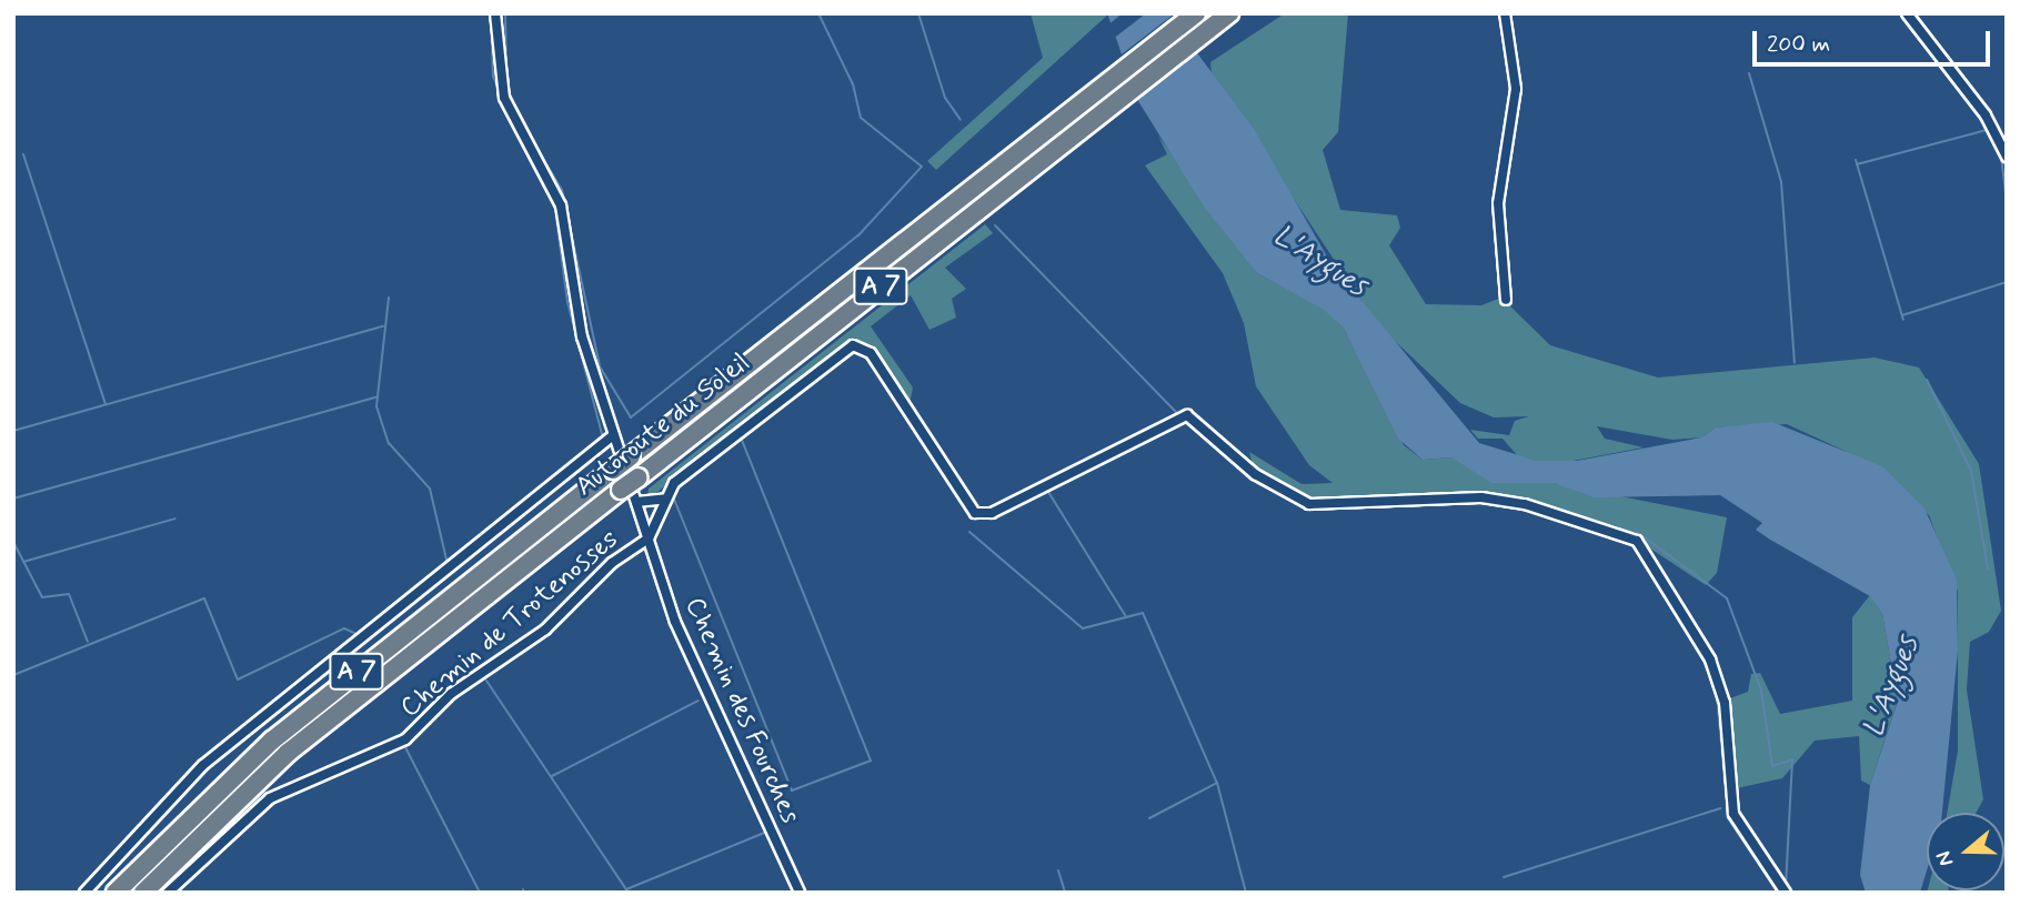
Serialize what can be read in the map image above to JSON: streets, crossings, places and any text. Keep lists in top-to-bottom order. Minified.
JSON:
{"streets":{"highway":["A 7","Autoroute du Soleil"],"street":["Chemin de Trotenosses","Chemin des Fourches"]},"crossings":[["Autoroute du Soleil","Chemin des Fourches"],["Chemin de Trotenosses","Chemin des Fourches"]],"water":["L'Aygues"],"scale_bar":"200 m","north":"left"}
